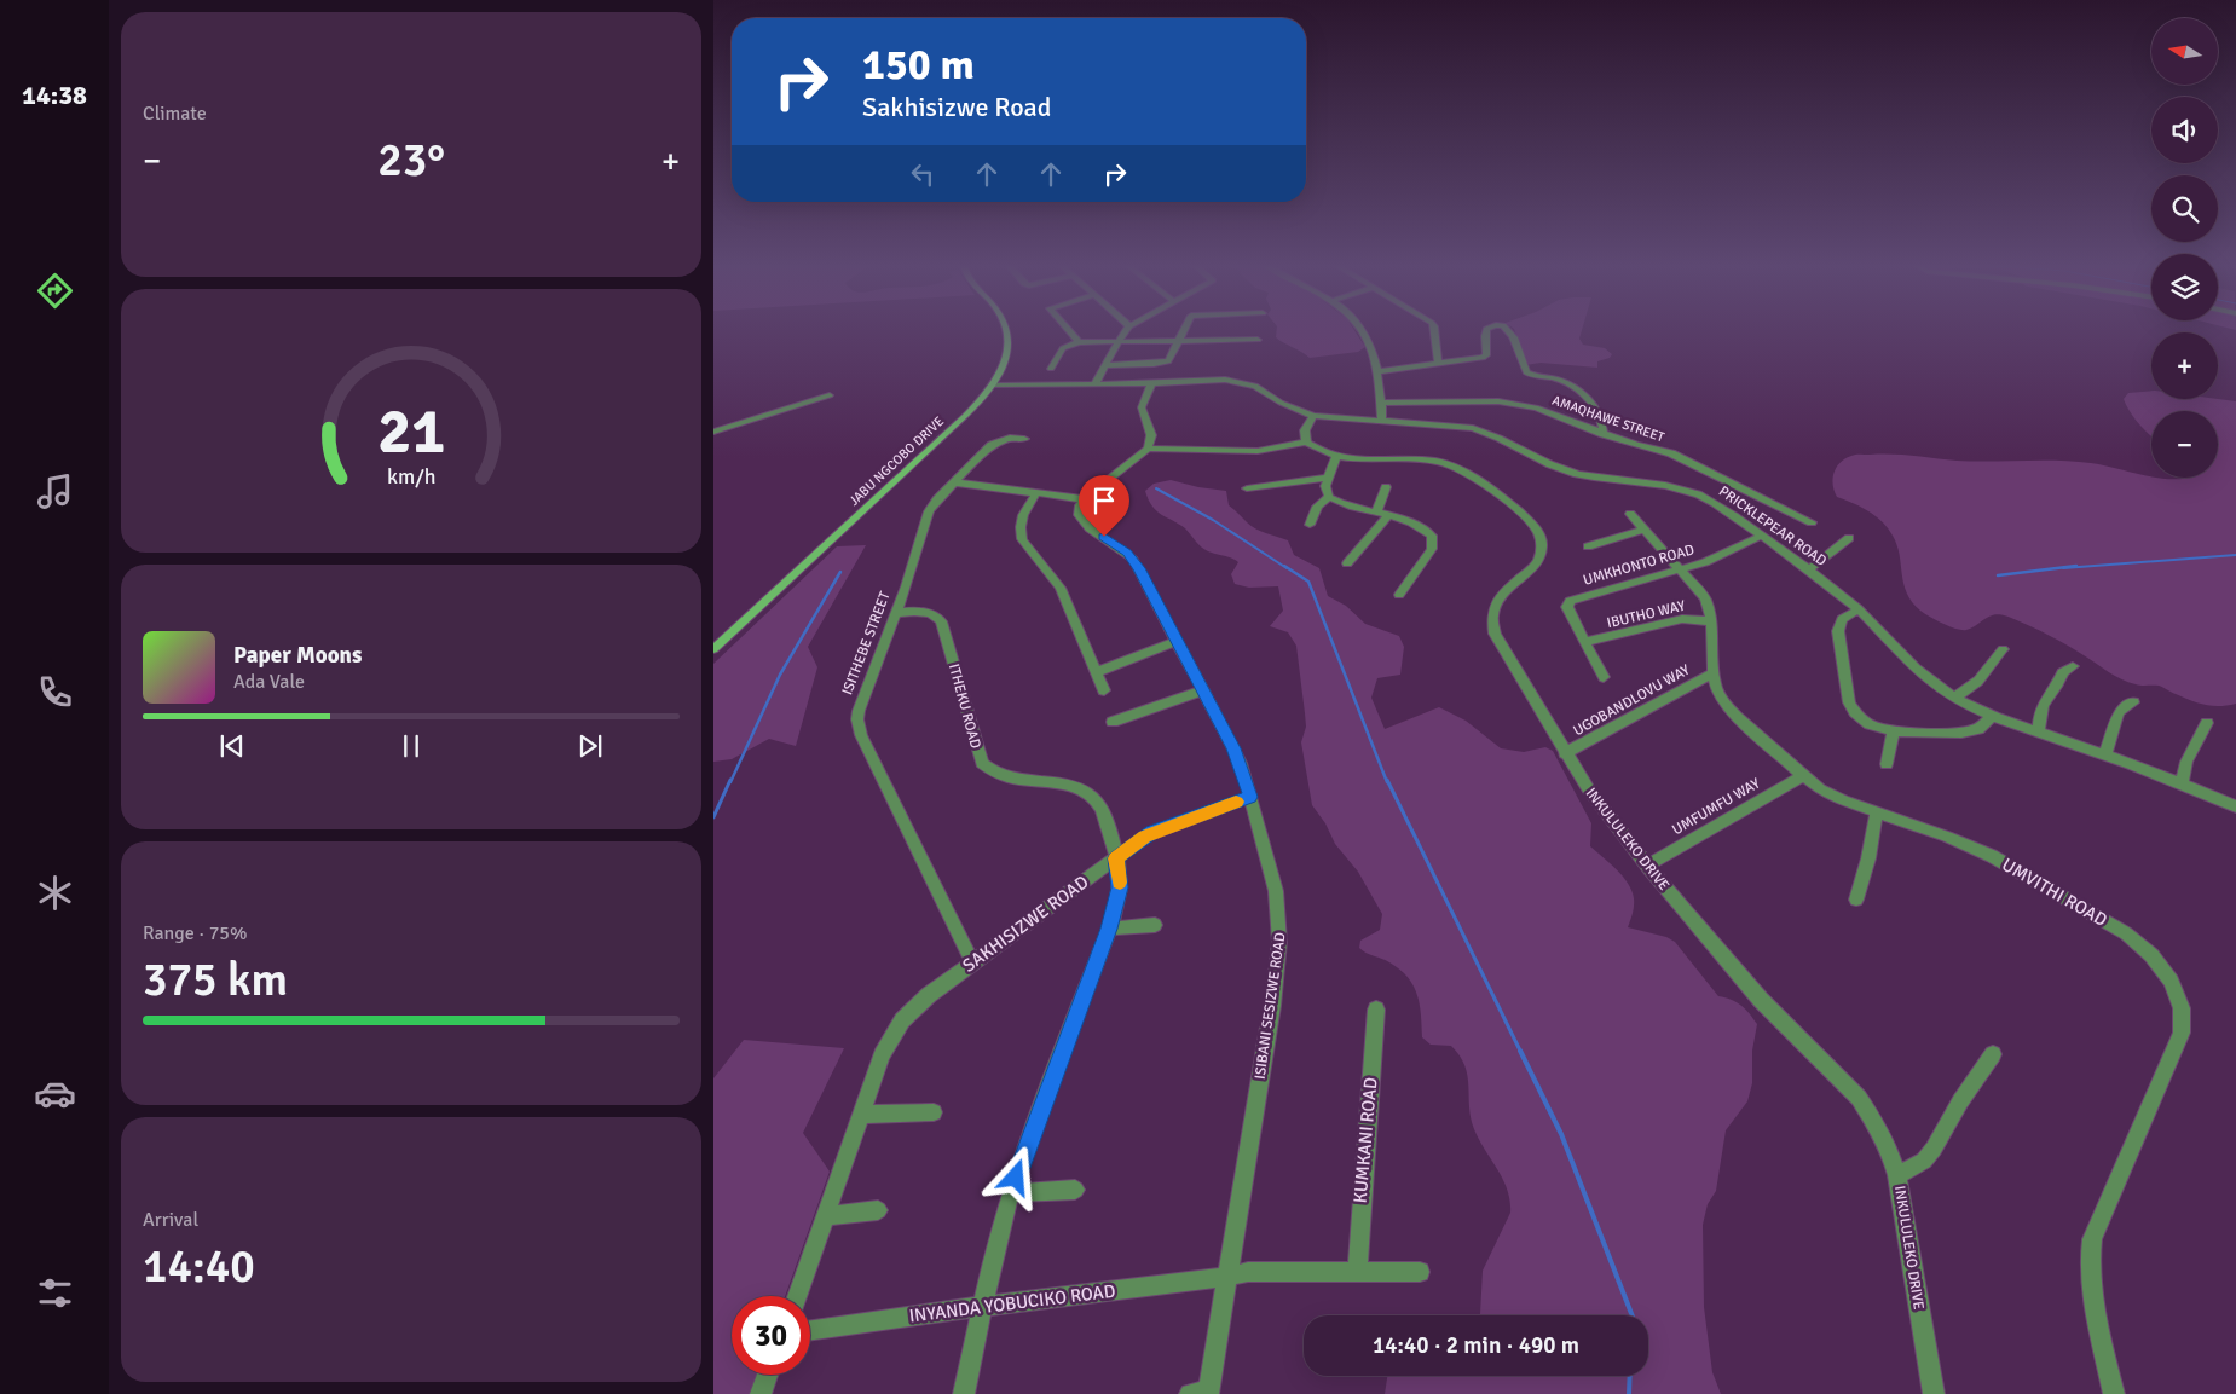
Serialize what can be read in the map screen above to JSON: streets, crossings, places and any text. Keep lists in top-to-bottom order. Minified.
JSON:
{"streets":{"main road":["JABU NGCOBO DRIVE"],"street":["AMAQHAWE STREET","PRICKLEPEAR ROAD","UMKHONTO ROAD","IBUTHO WAY","ISITHEBE STREET","UGOBANDLOVU WAY","ITHEKU ROAD","UMFUMFU WAY","INKULULEKO DRIVE","UMVITHI ROAD","SAKHISIZWE ROAD","ISIBANI SESIZWE ROAD","KUMKANI ROAD","INYANDA YOBUCIKO ROAD"]},"crossings":[["JABU NGCOBO DRIVE","PRICKLEPEAR ROAD"],["PRICKLEPEAR ROAD","UMKHONTO ROAD"],["UMKHONTO ROAD","IBUTHO WAY"],["UMKHONTO ROAD","UMVITHI ROAD"],["IBUTHO WAY","UMVITHI ROAD"],["ISITHEBE STREET","ITHEKU ROAD"],["ISITHEBE STREET","SAKHISIZWE ROAD"],["UGOBANDLOVU WAY","INKULULEKO DRIVE"],["UGOBANDLOVU WAY","UMVITHI ROAD"],["ITHEKU ROAD","SAKHISIZWE ROAD"],["ITHEKU ROAD","INYANDA YOBUCIKO ROAD"],["UMFUMFU WAY","INKULULEKO DRIVE"],["UMFUMFU WAY","UMVITHI ROAD"],["SAKHISIZWE ROAD","ISIBANI SESIZWE ROAD"],["ISIBANI SESIZWE ROAD","INYANDA YOBUCIKO ROAD"]],"north":"left","page":{"tabs":"14:38","tile":["Climate",["Range · 75%","375 km"],["Arrival","14:40"]],"map_buttons":["+","−"],"turn":["150 m","Sakhisizwe Road"],"heat":["−","23°","+"],"song":["Paper Moons","Ada Vale"],"limit":"30","trip":"14:40 · 2 min · 490 m","gauge":["21","km/h"]}}
